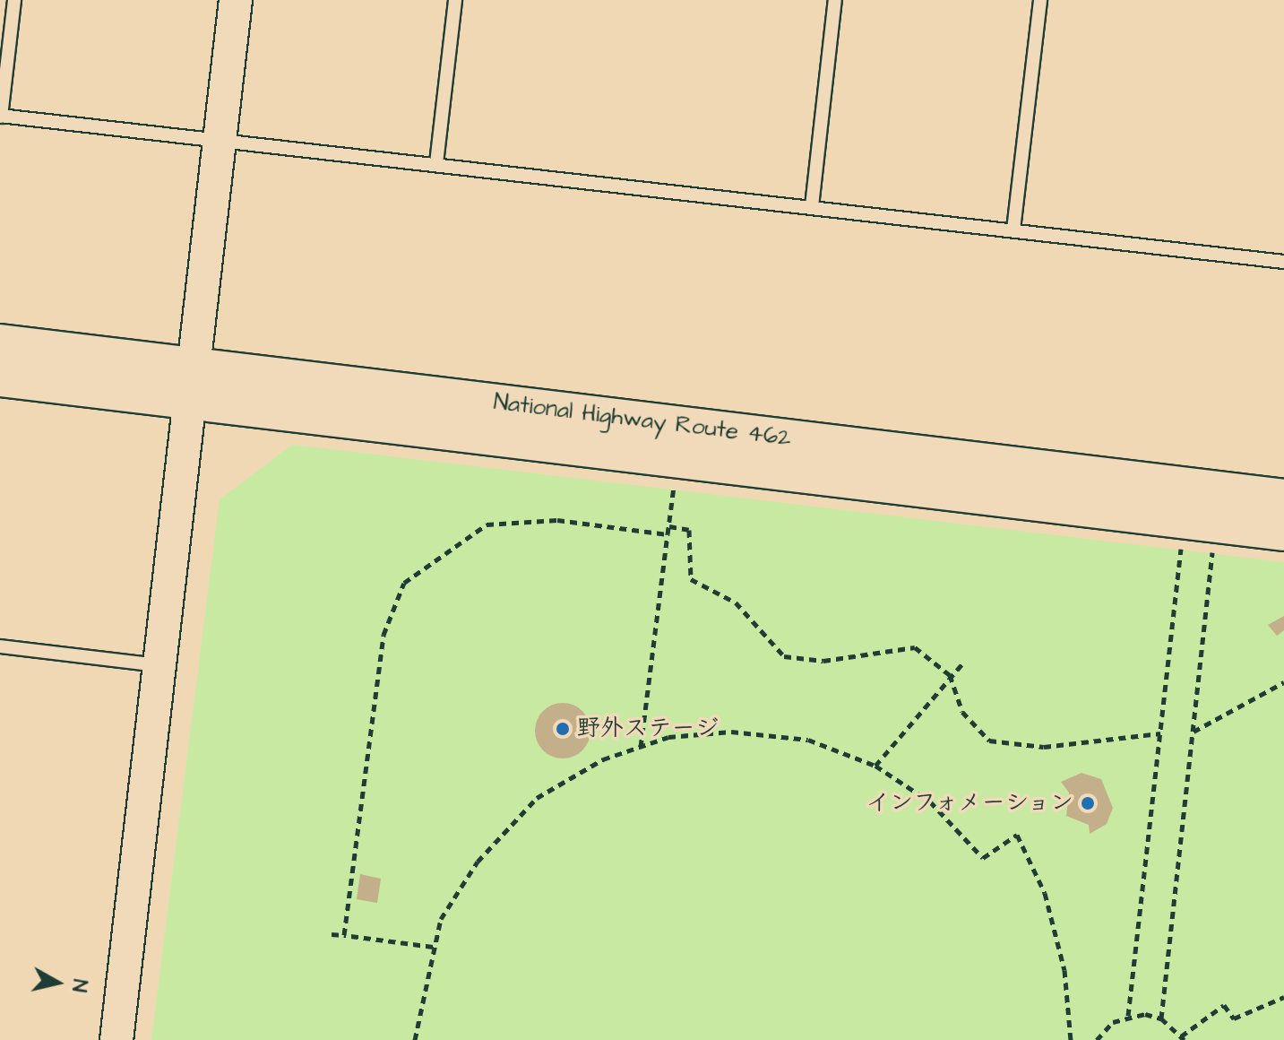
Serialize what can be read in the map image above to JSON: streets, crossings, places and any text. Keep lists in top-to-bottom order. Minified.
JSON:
{"streets":{"highway":["National Highway Route 462"]},"places":["野外ステージ","インフォメーション"],"north":"right"}
